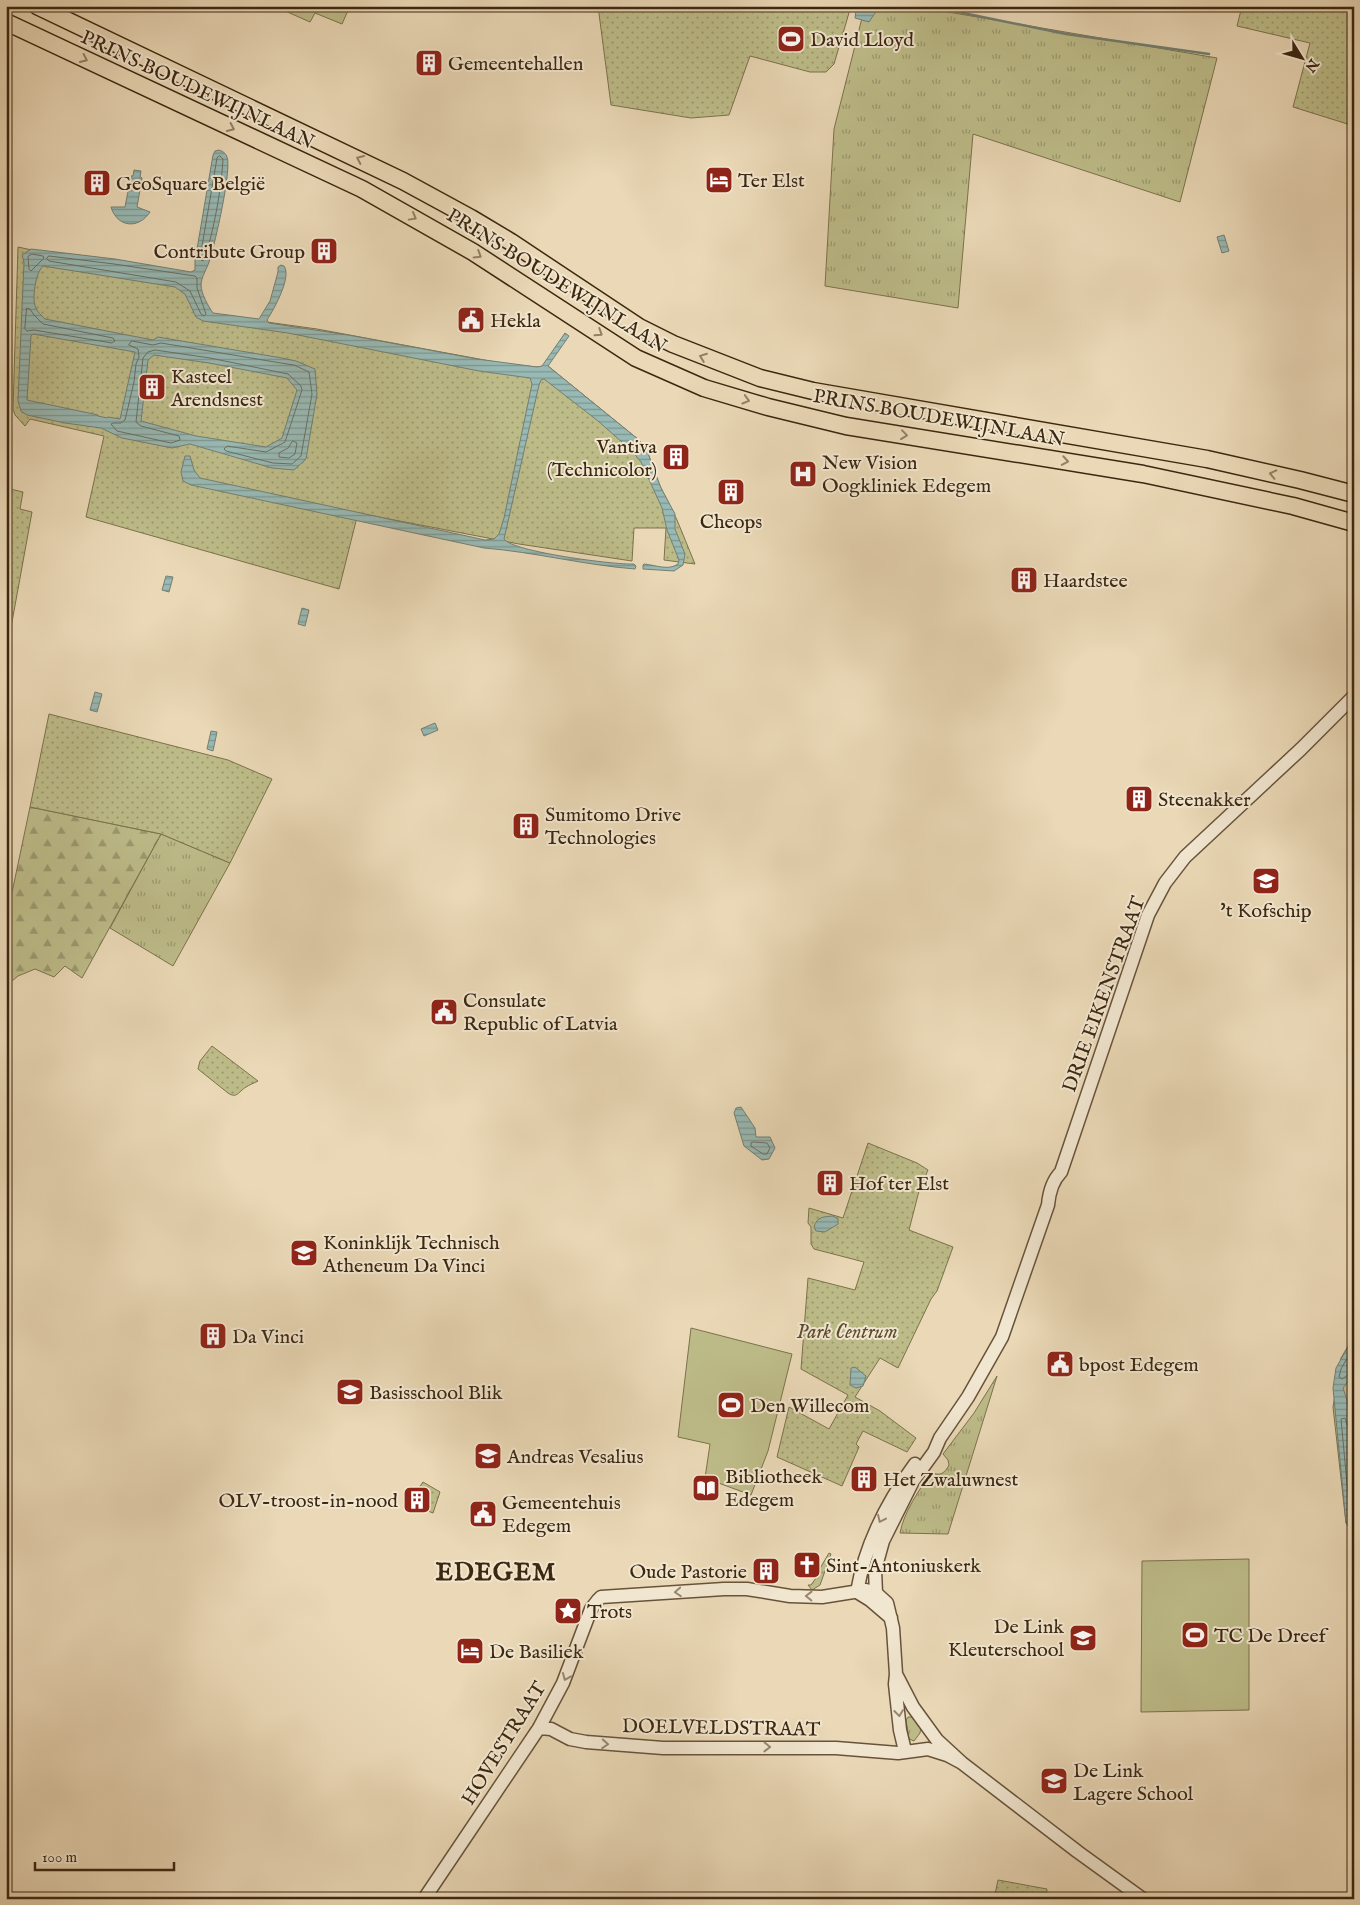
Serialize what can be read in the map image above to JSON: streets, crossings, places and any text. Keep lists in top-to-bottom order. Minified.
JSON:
{"streets":{"main road":["PRINS BOUDEWIJNLAAN"],"street":["DRIE EIKENSTRAAT","DOELVELDSTRAAT","HOVESTRAAT"]},"crossings":[["DRIE EIKENSTRAAT","HOVESTRAAT"],["DOELVELDSTRAAT","HOVESTRAAT"]],"one_way":["DOELVELDSTRAAT","HOVESTRAAT"],"districts":["EDEGEM"],"parks":["Park Centrum"],"places":{"sports":["David Lloyd","Den Willecom","TC De Dreef"],"building":["Gemeentehallen","GeoSquare België","Contribute Group","Kasteel Arendsnest","Vantiva (Technicolor)","Cheops","Haardstee","Steenakker","Sumitomo Drive Technologies","Hof ter Elst","Da Vinci","Het Zwaluwnest","OLV-troost-in-nood","Oude Pastorie"],"hotel":["Ter Elst","De Basiliek"],"public building":["Hekla","Consulate Republic of Latvia","bpost Edegem","Gemeentehuis Edegem"],"hospital":["New Vision Oogkliniek Edegem"],"school or university":["'t Kofschip","Koninklijk Technisch Atheneum Da Vinci","Basisschool Blik","Andreas Vesalius","De Link Kleuterschool","De Link Lagere School"],"library":["Bibliotheek Edegem"],"church":["Sint-Antoniuskerk"],"place":["Trots"]},"scale_bar":"100 m","north":"bottom right"}
